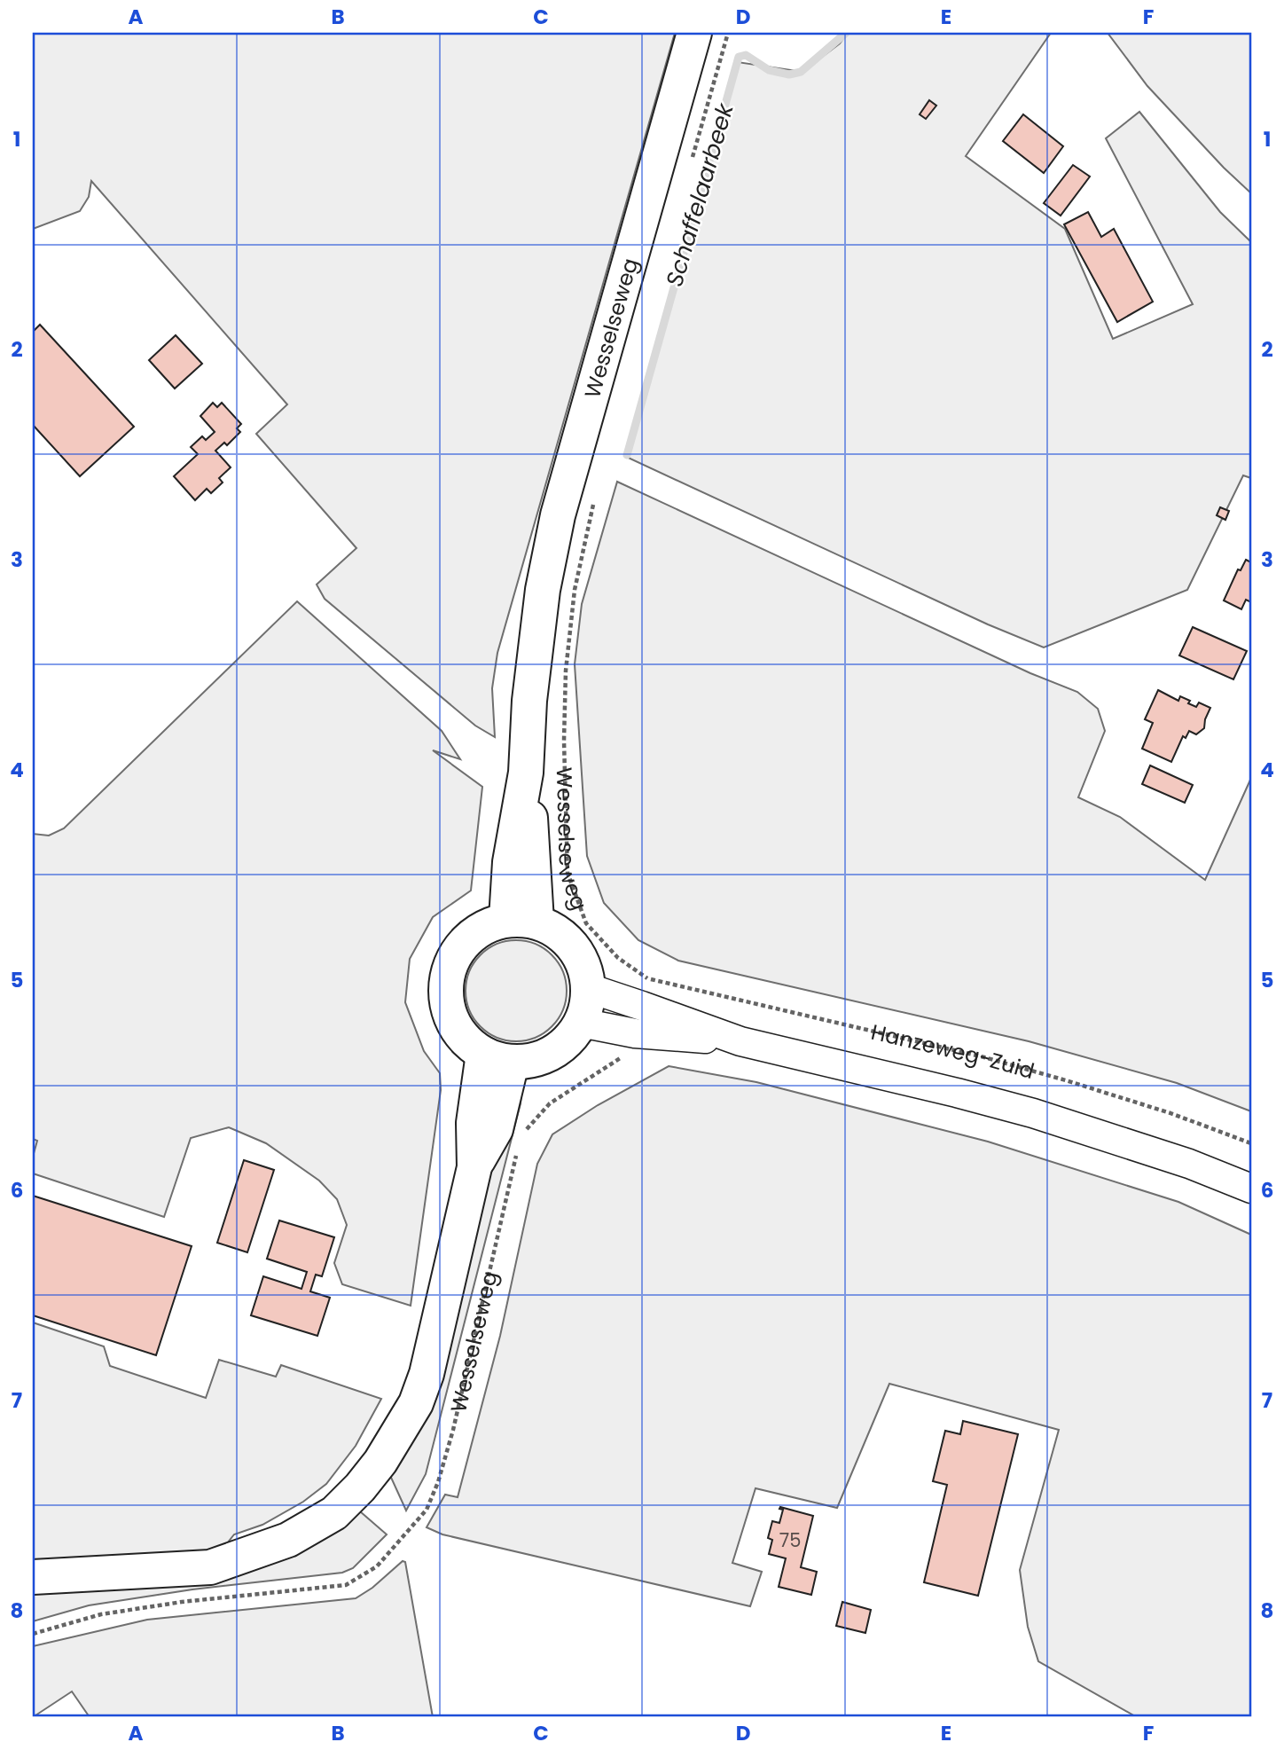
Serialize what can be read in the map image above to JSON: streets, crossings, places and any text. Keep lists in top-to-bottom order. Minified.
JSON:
{"streets":{"main road":["Wesselseweg"],"street":["Hanzeweg-Zuid"]},"crossings":[["Wesselseweg","Hanzeweg-Zuid"]],"water":["Schaffelaarbeek"],"house_numbers":["75"],"grid":{"columns":["A","B","C","D","E","F"],"rows":["1","2","3","4","5","6","7","8"]}}
